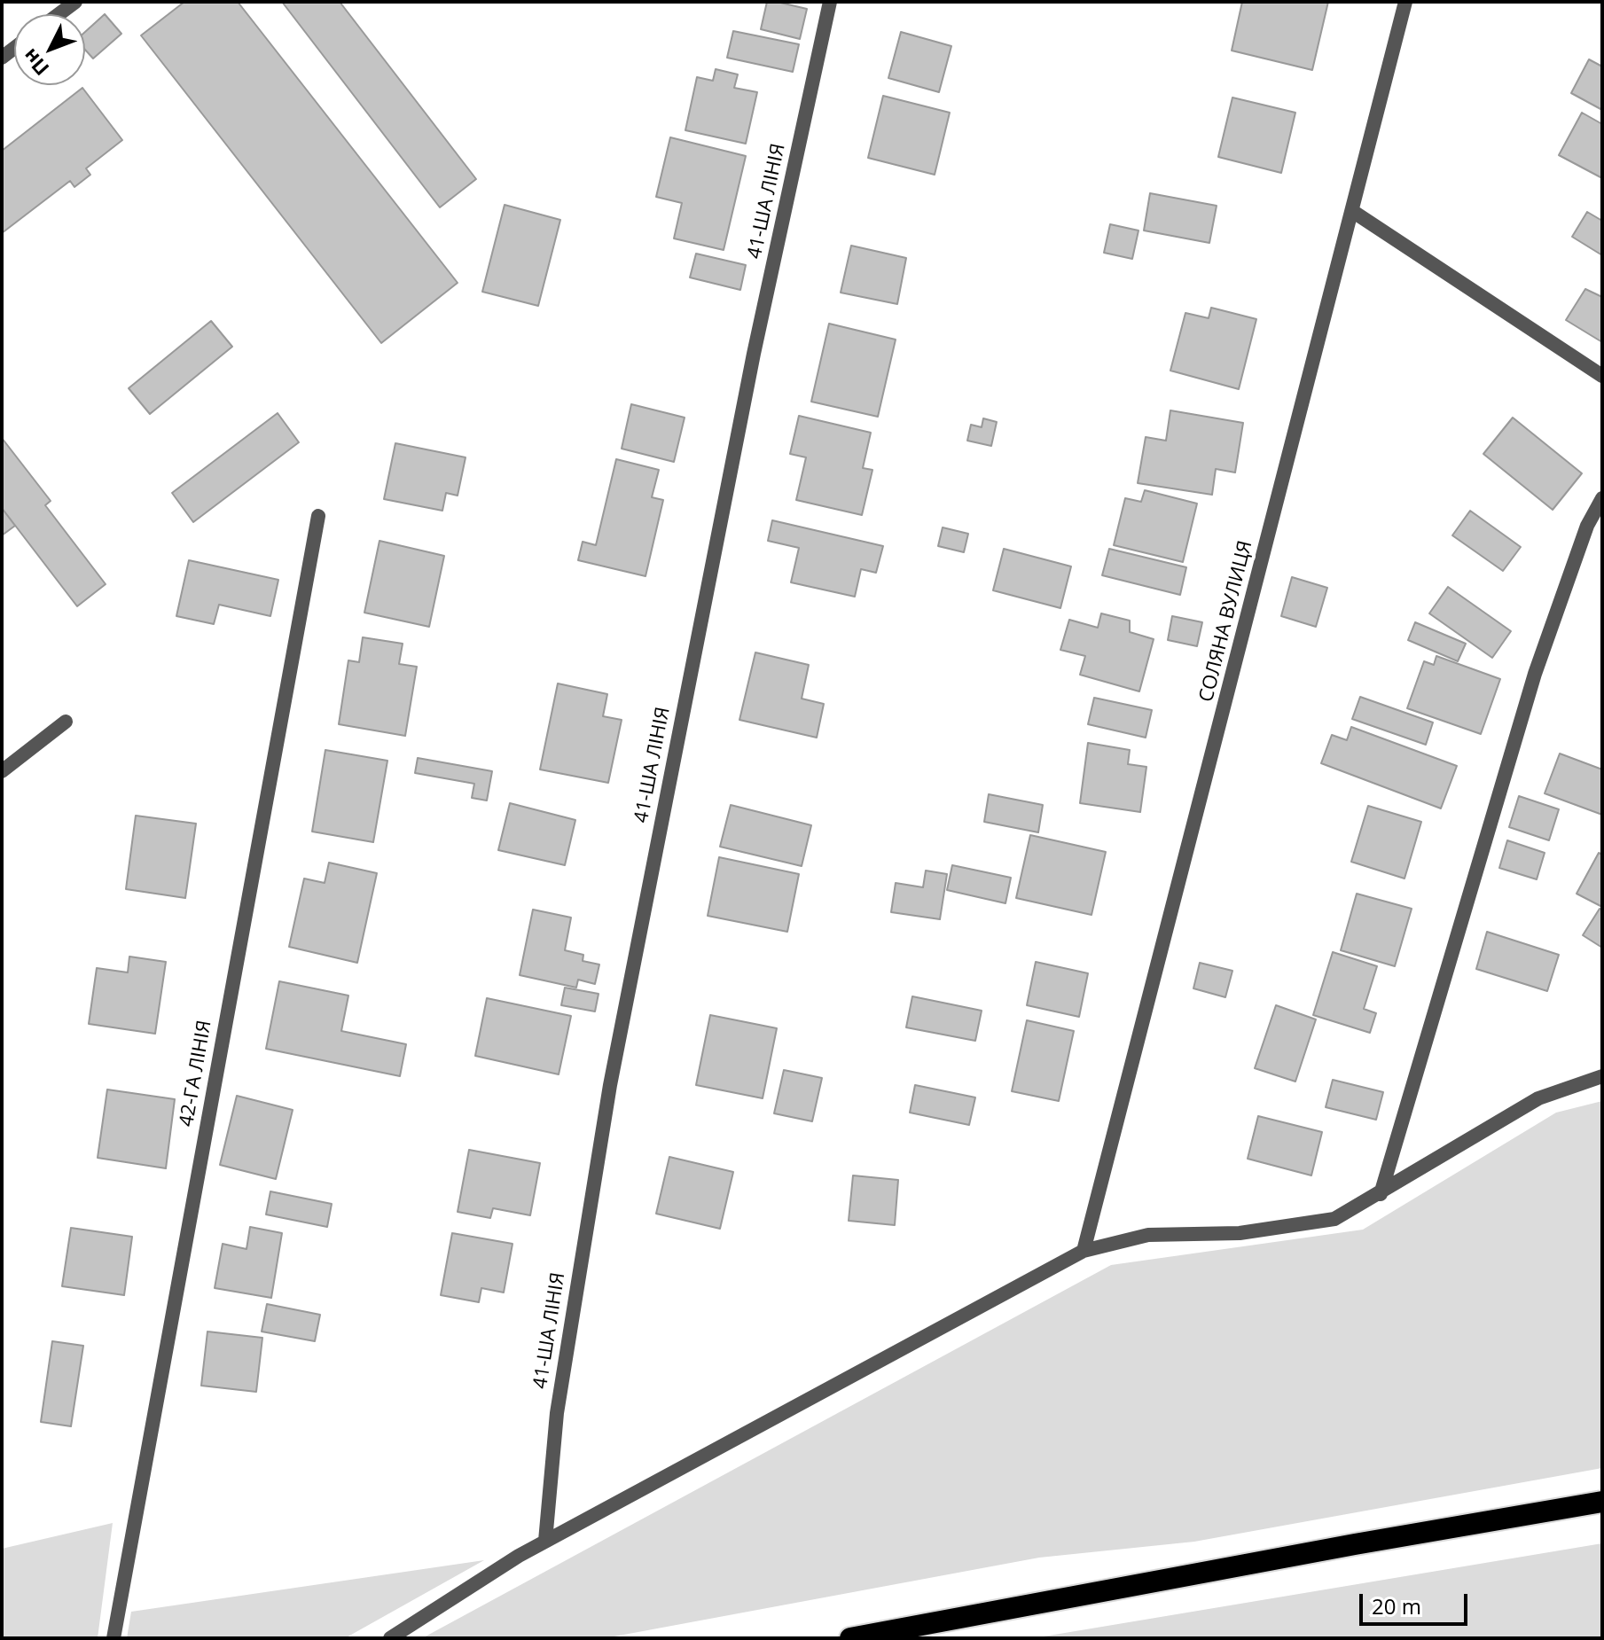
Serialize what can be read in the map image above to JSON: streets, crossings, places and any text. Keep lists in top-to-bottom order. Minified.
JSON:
{"streets":{"street":["41-ША ЛІНІЯ","СОЛЯНА ВУЛИЦЯ","42-ГА ЛІНІЯ"]},"scale_bar":"20 m","north":"bottom left"}
